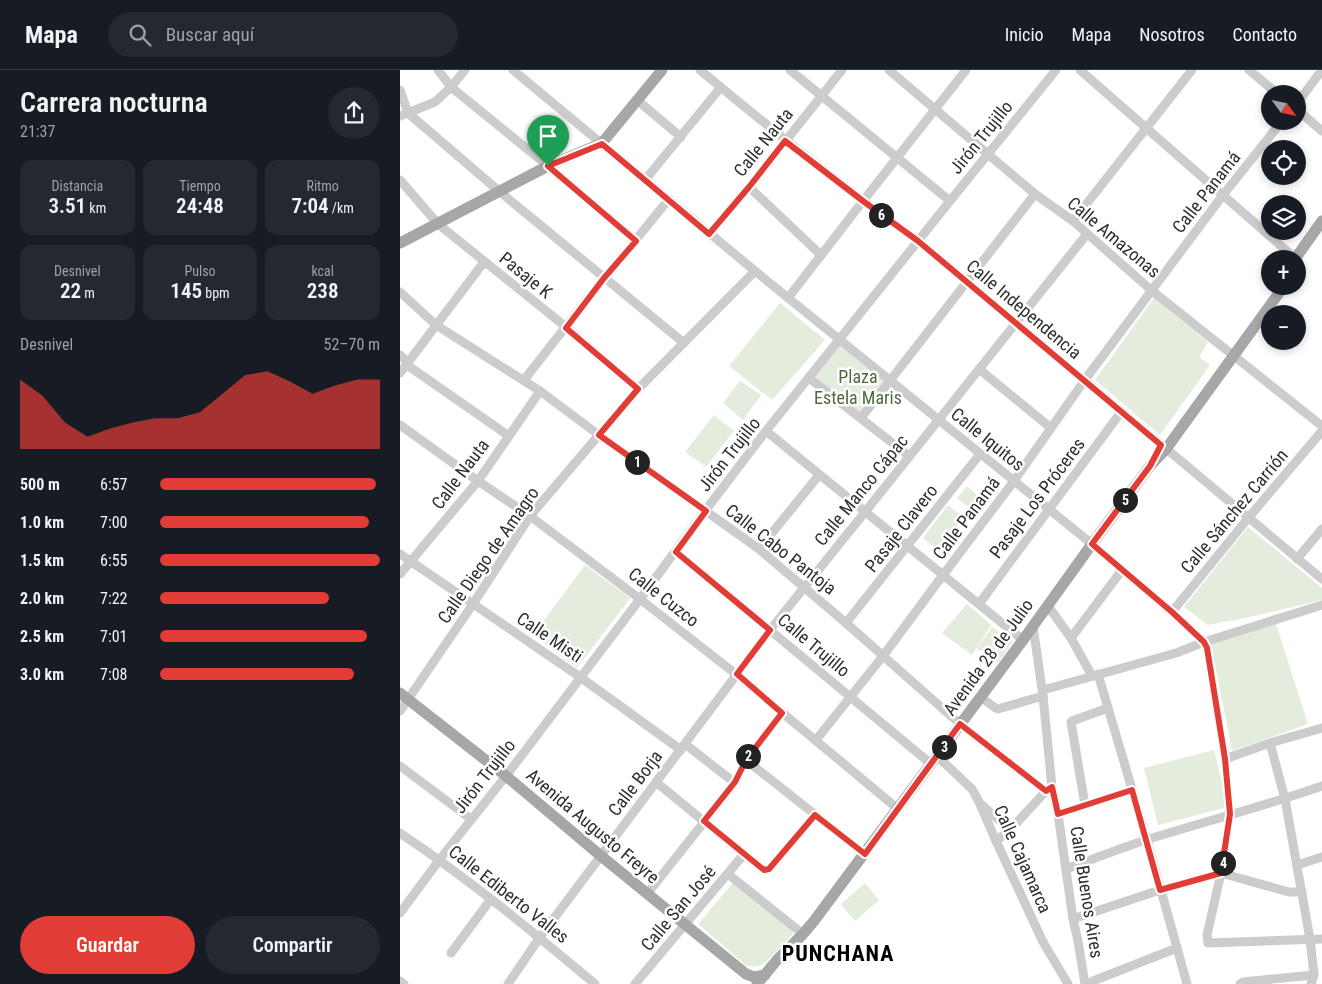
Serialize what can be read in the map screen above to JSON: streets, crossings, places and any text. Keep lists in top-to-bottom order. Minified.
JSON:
{"streets":{"main road":["Avenida 28 de Julio","Avenida Augusto Freyre"],"street":["Jirón Trujillo","Calle Nauta","Calle Panamá","Calle Amazonas","Pasaje K","Calle Independencia","Calle Iquitos","Calle Manco Cápac","Pasaje Los Próceres","Calle Sánchez Carrión","Pasaje Clavero","Calle Cabo Pantoja","Calle Diego de Amagro","Calle Cuzco","Calle Misti","Calle Trujillo","Calle Borja","Calle Cajamarca","Calle Buenos Aires","Calle Ediberto Valles","Calle San José"]},"crossings":[["Jirón Trujillo","Calle Amazonas"],["Jirón Trujillo","Calle Independencia"],["Jirón Trujillo","Calle Iquitos"],["Jirón Trujillo","Calle Cabo Pantoja"],["Jirón Trujillo","Calle Cuzco"],["Jirón Trujillo","Calle Misti"],["Jirón Trujillo","Calle Trujillo"],["Jirón Trujillo","Avenida Augusto Freyre"],["Jirón Trujillo","Calle Ediberto Valles"],["Calle Nauta","Calle Independencia"],["Calle Nauta","Calle Iquitos"],["Calle Nauta","Calle Cabo Pantoja"],["Calle Nauta","Calle Cuzco"],["Calle Nauta","Calle Misti"],["Calle Panamá","Calle Amazonas"],["Calle Panamá","Calle Independencia"],["Calle Panamá","Calle Iquitos"],["Calle Panamá","Calle Cabo Pantoja"],["Calle Panamá","Calle Cuzco"],["Calle Panamá","Calle Trujillo"],["Calle Amazonas","Calle Manco Cápac"],["Calle Amazonas","Avenida 28 de Julio"],["Pasaje K","Calle Diego de Amagro"],["Calle Independencia","Calle Manco Cápac"],["Calle Independencia","Pasaje Los Próceres"],["Calle Independencia","Calle Sánchez Carrión"],["Calle Independencia","Avenida 28 de Julio"],["Calle Iquitos","Calle Manco Cápac"],["Calle Iquitos","Pasaje Los Próceres"],["Calle Iquitos","Calle Sánchez Carrión"],["Calle Iquitos","Pasaje Clavero"],["Calle Iquitos","Calle Diego de Amagro"],["Calle Iquitos","Avenida 28 de Julio"],["Calle Manco Cápac","Calle Cabo Pantoja"],["Calle Manco Cápac","Calle Cuzco"],["Calle Manco Cápac","Calle Trujillo"],["Calle Manco Cápac","Calle Borja"],["Pasaje Clavero","Calle Cabo Pantoja"],["Calle Cabo Pantoja","Calle Diego de Amagro"],["Calle Cabo Pantoja","Avenida 28 de Julio"],["Calle Cabo Pantoja","Calle Buenos Aires"],["Calle Diego de Amagro","Calle Cuzco"],["Calle Diego de Amagro","Calle Misti"],["Calle Diego de Amagro","Avenida Augusto Freyre"],["Calle Cuzco","Avenida 28 de Julio"],["Calle Cuzco","Calle Borja"],["Calle Misti","Calle Borja"],["Calle Trujillo","Avenida 28 de Julio"],["Calle Trujillo","Calle Cajamarca"],["Avenida 28 de Julio","Avenida Augusto Freyre"],["Avenida 28 de Julio","Calle Cajamarca"],["Avenida 28 de Julio","Calle Buenos Aires"],["Calle Borja","Avenida Augusto Freyre"],["Calle Borja","Calle Ediberto Valles"],["Avenida Augusto Freyre","Calle San José"]],"districts":["PUNCHANA"],"parks":["Plaza Estela Maris"],"north":"bottom right","page":{"header":"Mapa","search":"Buscar aquí","nav":["Inicio","Mapa","Nosotros","Contacto"],"heading":["Carrera nocturna","21:37"],"map_buttons":["+","−"],"stats":[["Distancia","3.51 km"],["Tiempo","24:48"],["Ritmo","7:04 /km"],["Desnivel","22 m"],["Pulso","145 bpm"],["kcal","238"]],"pins":["6","1","5","3","2","4"],"chart":["Desnivel","52–70 m"],"list":[{"name":"500 m","note":"6:57"},{"name":"1.0 km","note":"7:00"},{"name":"1.5 km","note":"6:55"},{"name":"2.0 km","note":"7:22"},{"name":"2.5 km","note":"7:01"},{"name":"3.0 km","note":"7:08"}],"buttons":["Guardar","Compartir"]}}
